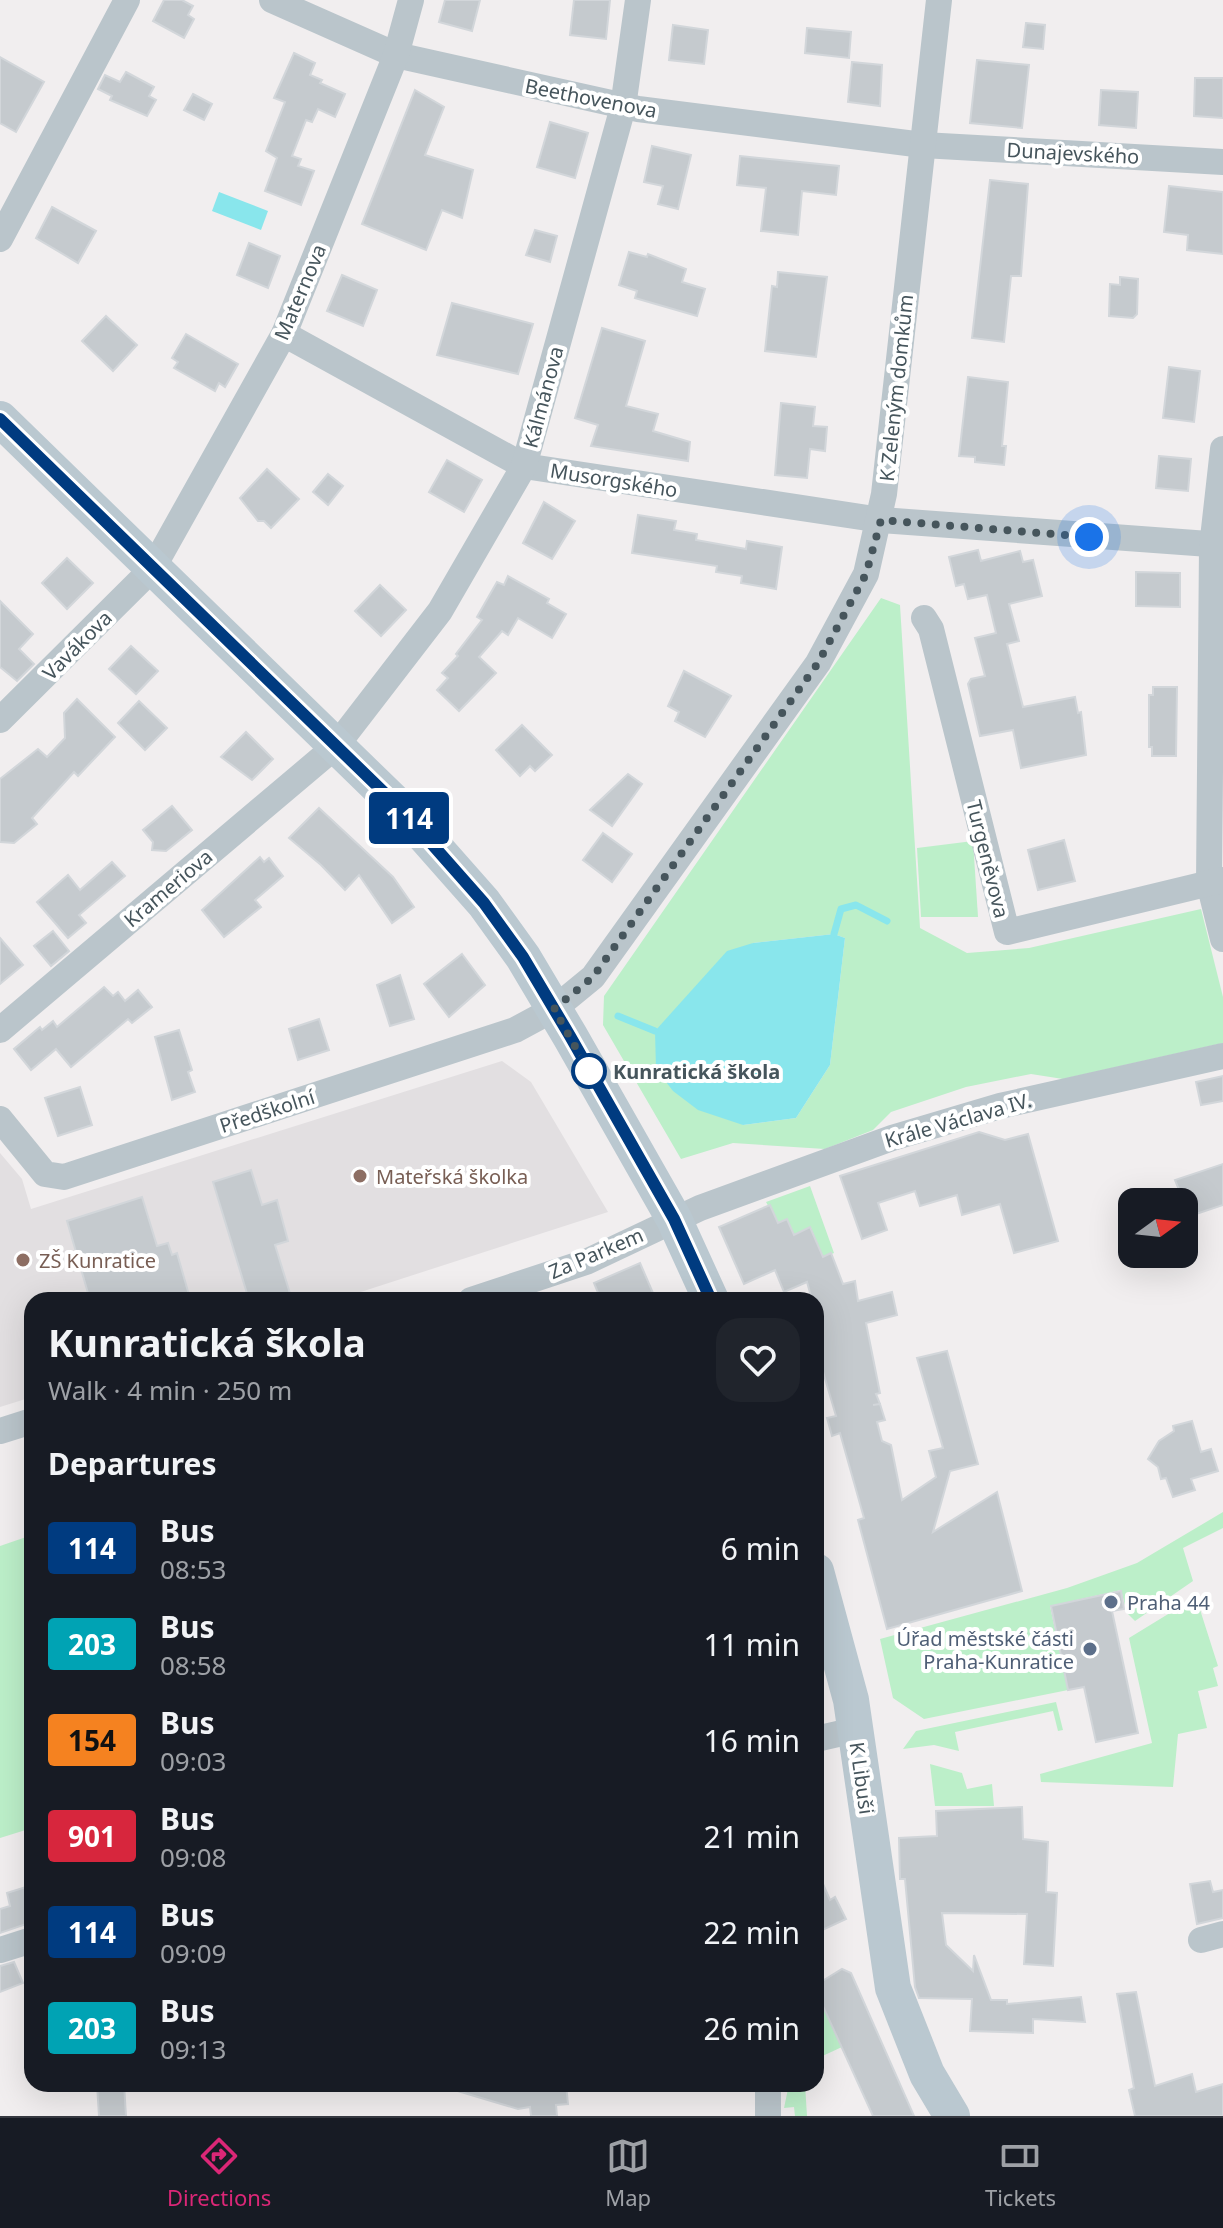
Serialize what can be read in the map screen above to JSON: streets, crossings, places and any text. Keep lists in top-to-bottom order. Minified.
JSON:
{"streets":{"street":["Beethovenova","Dunajevského","Maternova","K Zeleným domkům","Kálmánova","Musorgského","Vavákova","Turgeněvova","Krameriova","Předškolní","Krále Václava IV.","Za Parkem","K Libuši"]},"crossings":[["Beethovenova","Dunajevského"],["Beethovenova","Maternova"],["Beethovenova","K Zeleným domkům"],["Beethovenova","Kálmánova"],["Dunajevského","K Zeleným domkům"],["Maternova","Musorgského"],["Maternova","Vavákova"],["K Zeleným domkům","Musorgského"],["K Zeleným domkům","Předškolní"],["Kálmánova","Musorgského"],["Kálmánova","Krameriova"],["Krále Václava IV.","Za Parkem"]],"places":["Kunratická škola","Mateřská školka","ZŠ Kunratice","Praha 44","Úřad městské části Praha-Kunratice"],"lines":["bus line 114"],"north":"right","page":{"on_map":"114","heading":[["Kunratická škola","Walk · 4 min · 250 m"],"Departures"],"list":[{"mark":"114","name":"Bus","note":"08:53","value":"6 min"},{"mark":"203","name":"Bus","note":"08:58","value":"11 min"},{"mark":"154","name":"Bus","note":"09:03","value":"16 min"},{"mark":"901","name":"Bus","note":"09:08","value":"21 min"},{"mark":"114","name":"Bus","note":"09:09","value":"22 min"},{"mark":"203","name":"Bus","note":"09:13","value":"26 min"}],"tabs":["Directions","Map","Tickets"]}}
